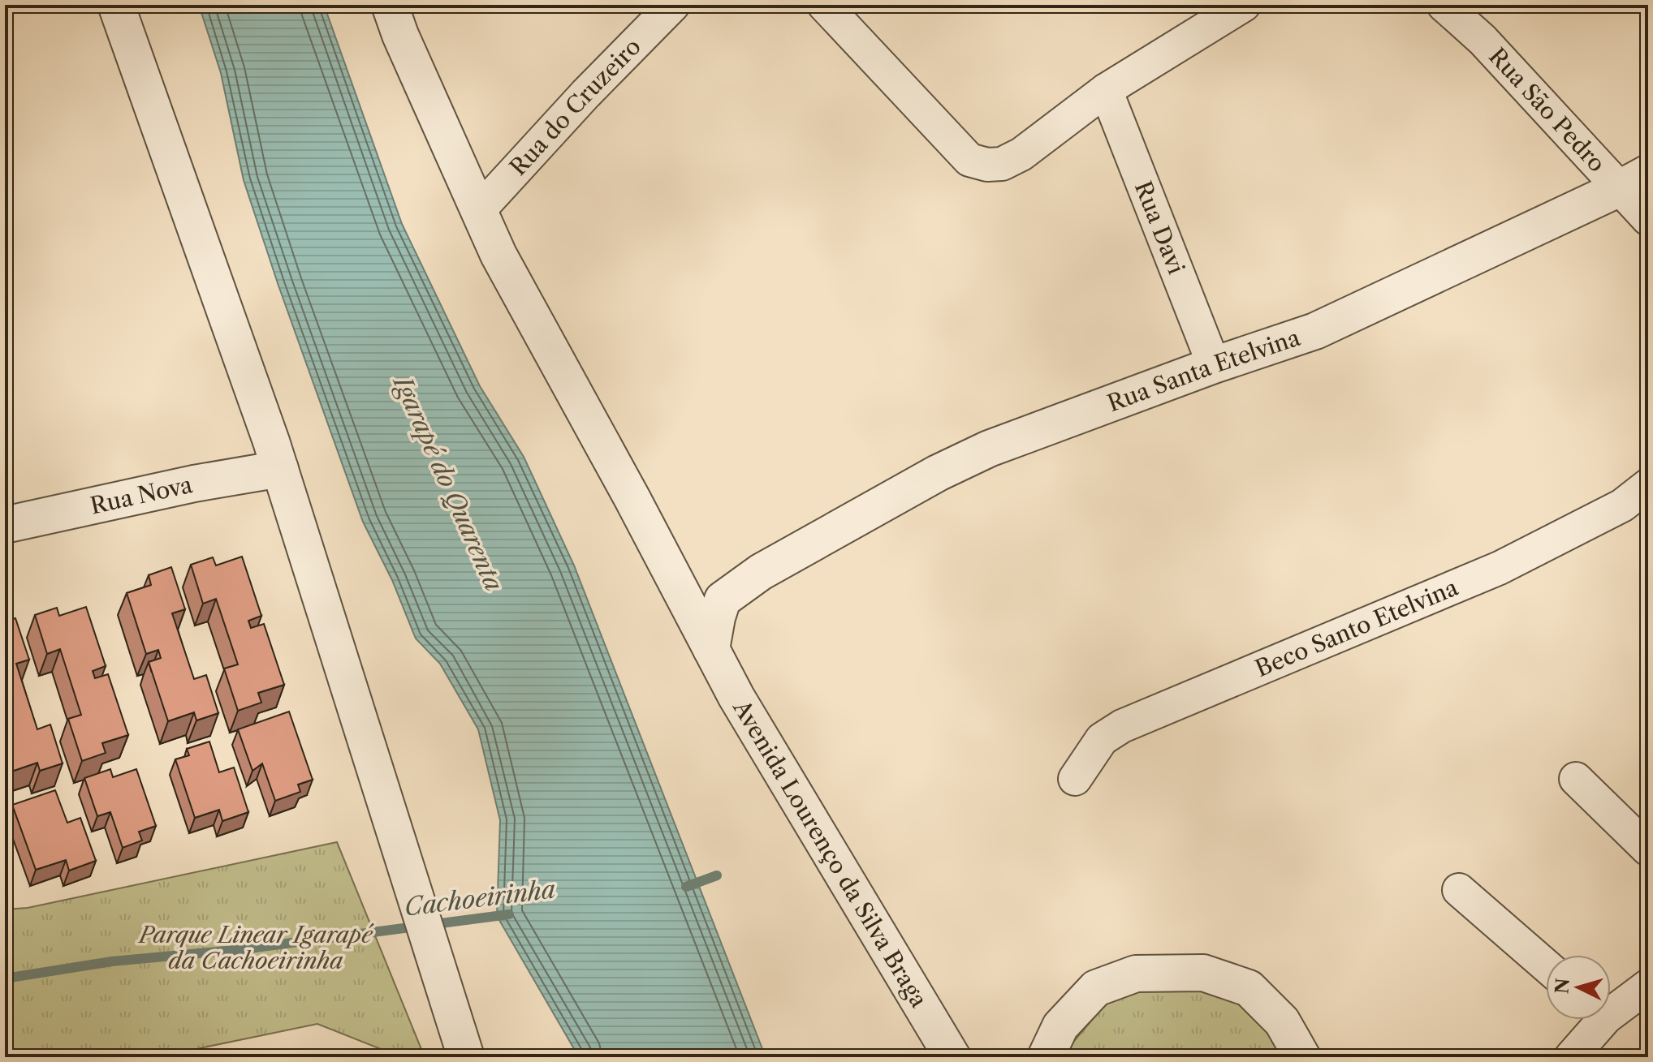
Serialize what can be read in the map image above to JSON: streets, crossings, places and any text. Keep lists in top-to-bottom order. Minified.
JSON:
{"streets":{"street":["Rua do Cruzeiro","Rua São Pedro","Rua Davi","Rua Santa Etelvina","Rua Nova","Beco Santo Etelvina","Avenida Lourenço da Silva Braga"]},"crossings":[["Rua do Cruzeiro","Avenida Lourenço da Silva Braga"],["Rua São Pedro","Rua Santa Etelvina"],["Rua Davi","Rua Santa Etelvina"],["Rua Santa Etelvina","Avenida Lourenço da Silva Braga"]],"water":["Igarapé do Quarenta","Cachoeirinha"],"parks":["Parque Linear Igarapé da Cachoeirinha"],"north":"left"}
